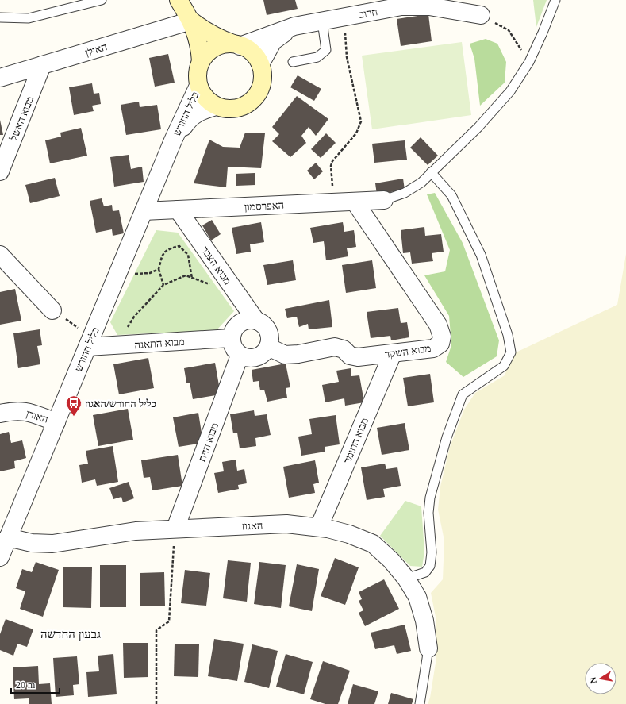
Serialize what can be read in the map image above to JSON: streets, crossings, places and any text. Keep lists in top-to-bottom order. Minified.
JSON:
{"streets":{"street":["חרוב","האילן","כליל החורש","מבוא האשל","האפרסמון","מבוא הצבר","מבוא התאנה","מבוא השקד","האורן","מבוא התומר","מבוא הזית","האגוז"]},"crossings":[["חרוב","כליל החורש"],["האילן","מבוא האשל"],["כליל החורש","האפרסמון"],["כליל החורש","מבוא התאנה"],["כליל החורש","האורן"],["כליל החורש","האגוז"],["האפרסמון","מבוא הצבר"],["האפרסמון","מבוא השקד"],["מבוא הצבר","מבוא התאנה"],["מבוא הצבר","מבוא השקד"],["מבוא הצבר","מבוא הזית"],["מבוא התאנה","מבוא השקד"],["מבוא התאנה","מבוא הזית"],["מבוא השקד","מבוא התומר"],["מבוא השקד","מבוא הזית"],["מבוא התומר","האגוז"],["מבוא הזית","האגוז"]],"districts":["גבעון החדשה"],"places":{"bus stop":["כליל החורש/האגוז"]},"scale_bar":"20 m","north":"left"}
